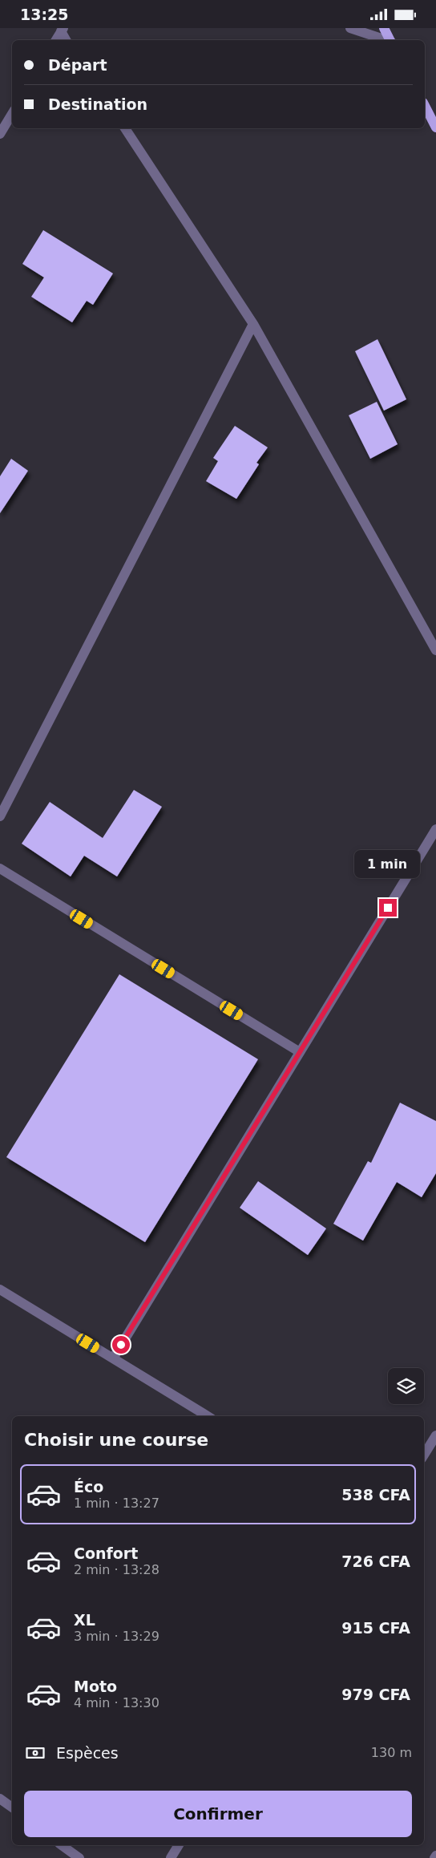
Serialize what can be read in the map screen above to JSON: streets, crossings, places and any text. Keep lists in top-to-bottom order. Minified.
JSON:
{"page":{"status":"13:25","banner":["Départ","Destination"],"bubble":"1 min","heading":"Choisir une course","list":[{"name":"Éco","note":"1 min · 13:27","value":"538 CFA"},{"name":"Confort","note":"2 min · 13:28","value":"726 CFA"},{"name":"XL","note":"3 min · 13:29","value":"915 CFA"},{"name":"Moto","note":"4 min · 13:30","value":"979 CFA"}],"pay":["Espèces","130 m"],"buttons":"Confirmer"}}
